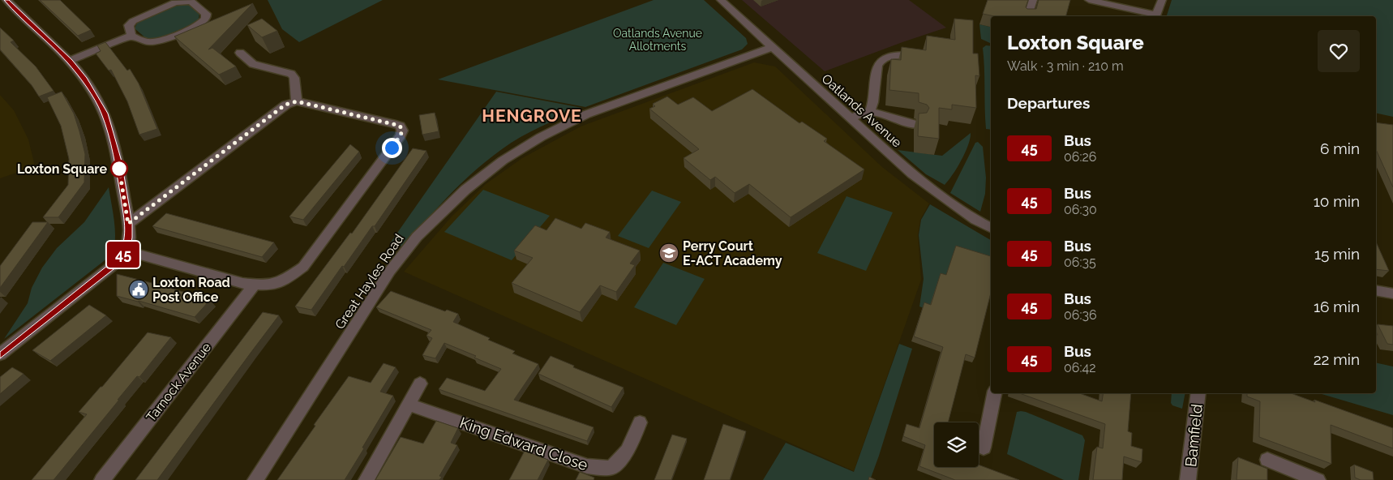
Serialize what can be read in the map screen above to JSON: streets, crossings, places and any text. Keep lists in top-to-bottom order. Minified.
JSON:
{"streets":{"street":["Oatlands Avenue","Great Hayles Road","Tarnock Avenue","Bamfield","King Edward Close"]},"crossings":[["Oatlands Avenue","Great Hayles Road"]],"districts":["HENGROVE"],"parks":["Oatlands Avenue Allotments"],"places":{"other":["Loxton Square"],"school or university":["Perry Court E-ACT Academy"],"public building":["Loxton Road Post Office"]},"lines":["bus line 45"],"page":{"on_map":"45","heading":[["Loxton Square","Walk · 3 min · 210 m"],"Departures"],"list":[{"mark":"45","name":"Bus","note":"06:26","value":"6 min"},{"mark":"45","name":"Bus","note":"06:30","value":"10 min"},{"mark":"45","name":"Bus","note":"06:35","value":"15 min"},{"mark":"45","name":"Bus","note":"06:36","value":"16 min"},{"mark":"45","name":"Bus","note":"06:42","value":"22 min"}]}}
